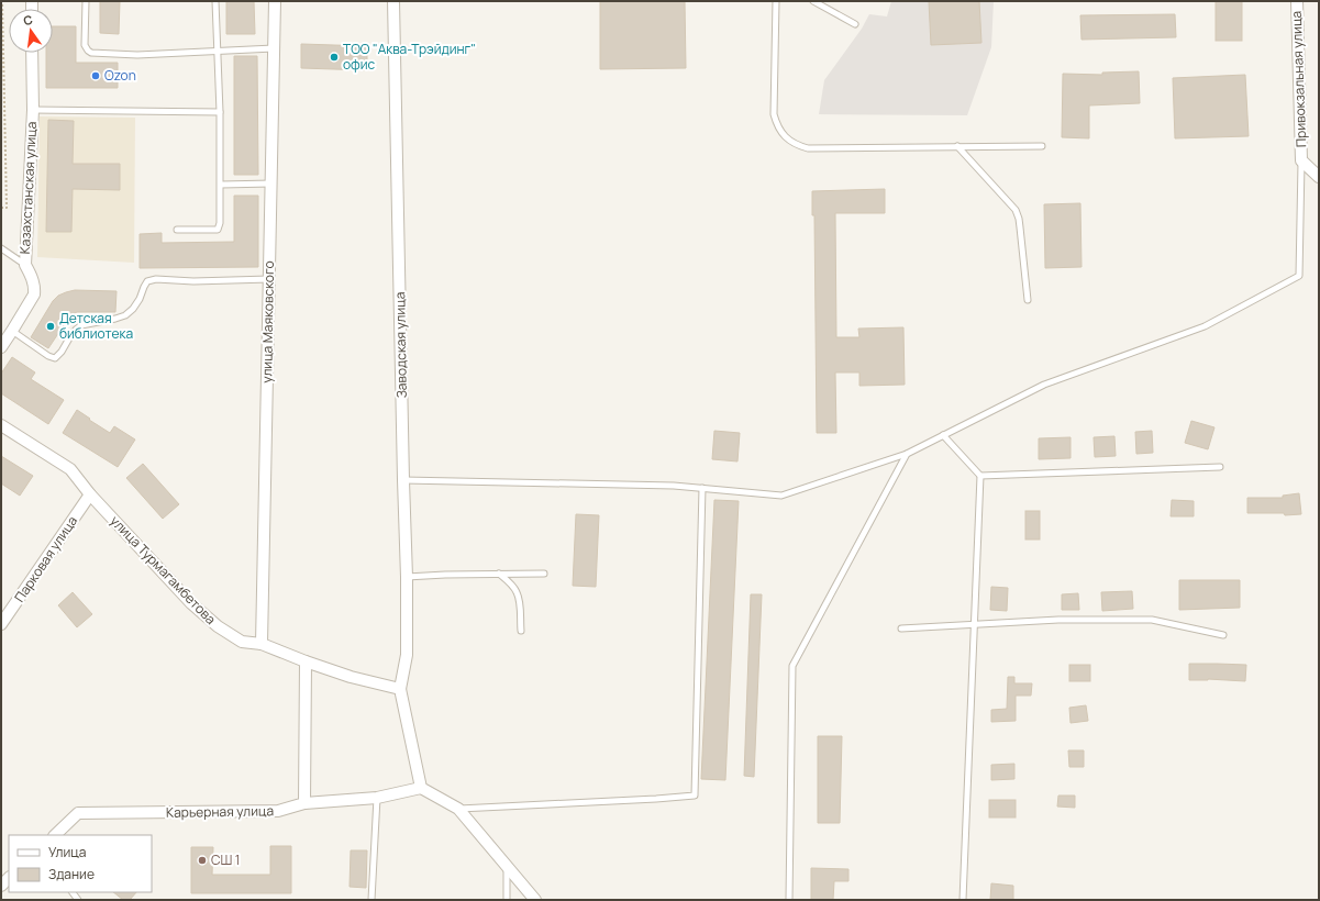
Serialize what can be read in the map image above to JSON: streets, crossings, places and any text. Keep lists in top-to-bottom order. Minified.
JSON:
{"streets":{"street":["Привокзальная улица","Казахстанская улица","улица Маяковского","Заводская улица","Парковая улица","улица Турмагамбетова","Карьерная улица"]},"crossings":[["улица Маяковского","улица Турмагамбетова"],["Заводская улица","улица Турмагамбетова"],["Парковая улица","улица Турмагамбетова"]],"places":["ТОО \"Аква-Трэйдинг\" офис","Ozon","Детская библиотека","СШ 1"],"legend":["Улица","Здание"],"north":"top"}
